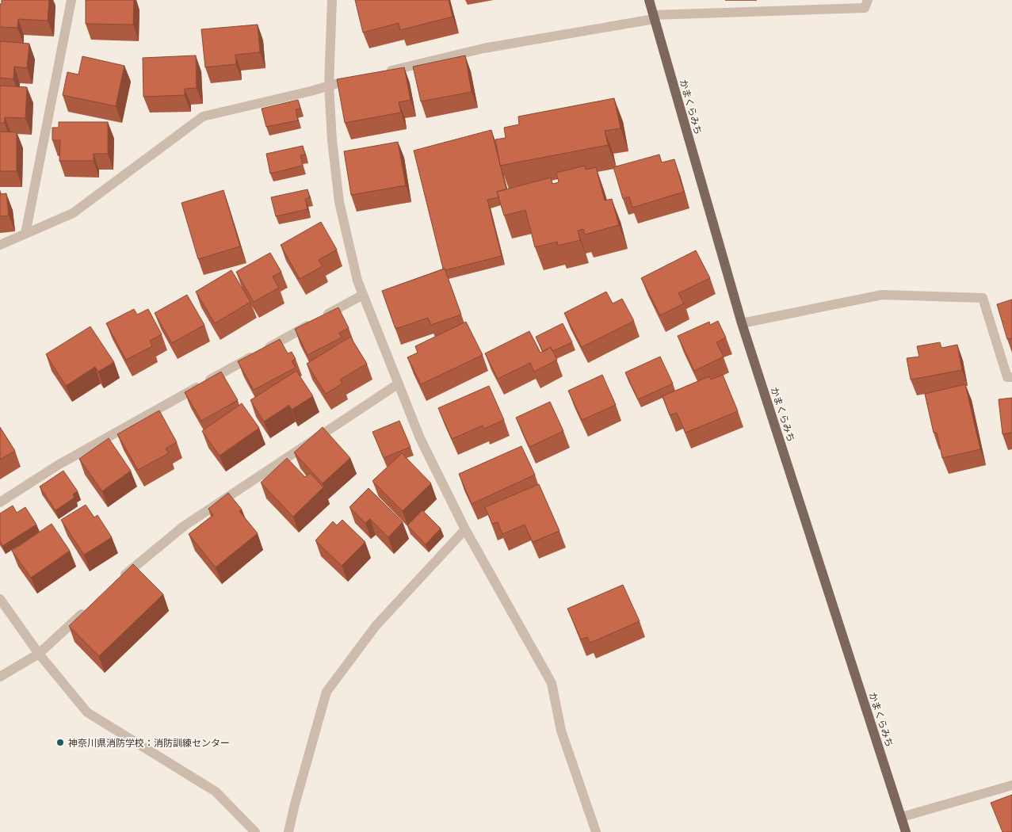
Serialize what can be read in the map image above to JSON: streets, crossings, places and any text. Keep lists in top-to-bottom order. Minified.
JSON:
{"streets":{"main road":["かまくらみち"]},"places":["神奈川県消防学校：消防訓練センター"]}
